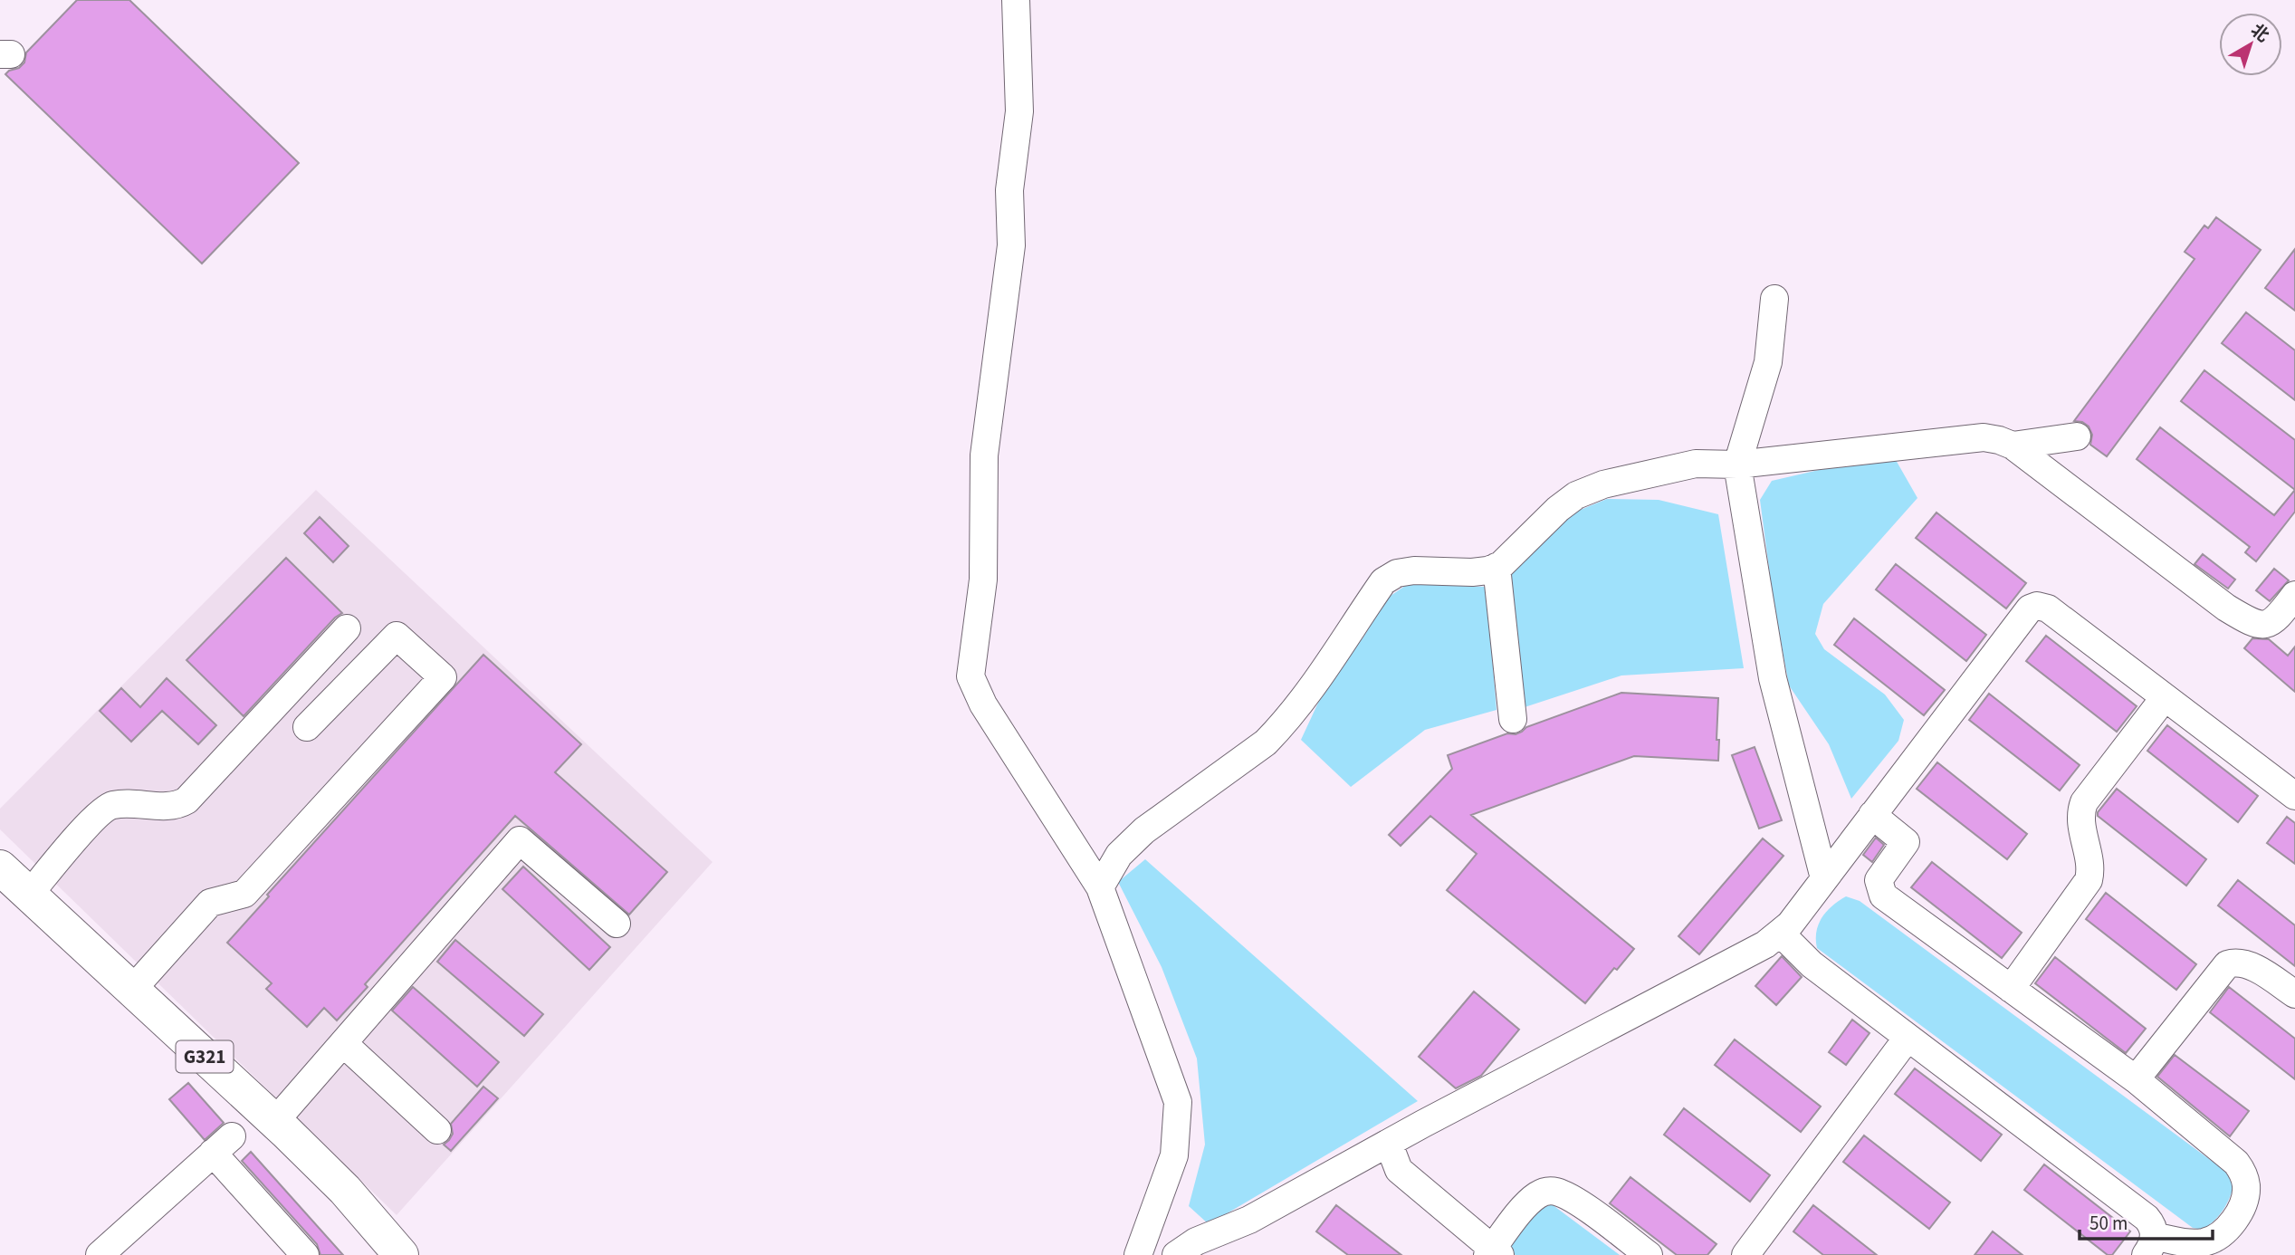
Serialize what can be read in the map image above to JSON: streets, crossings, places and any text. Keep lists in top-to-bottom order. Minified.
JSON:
{"streets":{"highway":["G321"]},"scale_bar":"50 m","north":"top right"}
